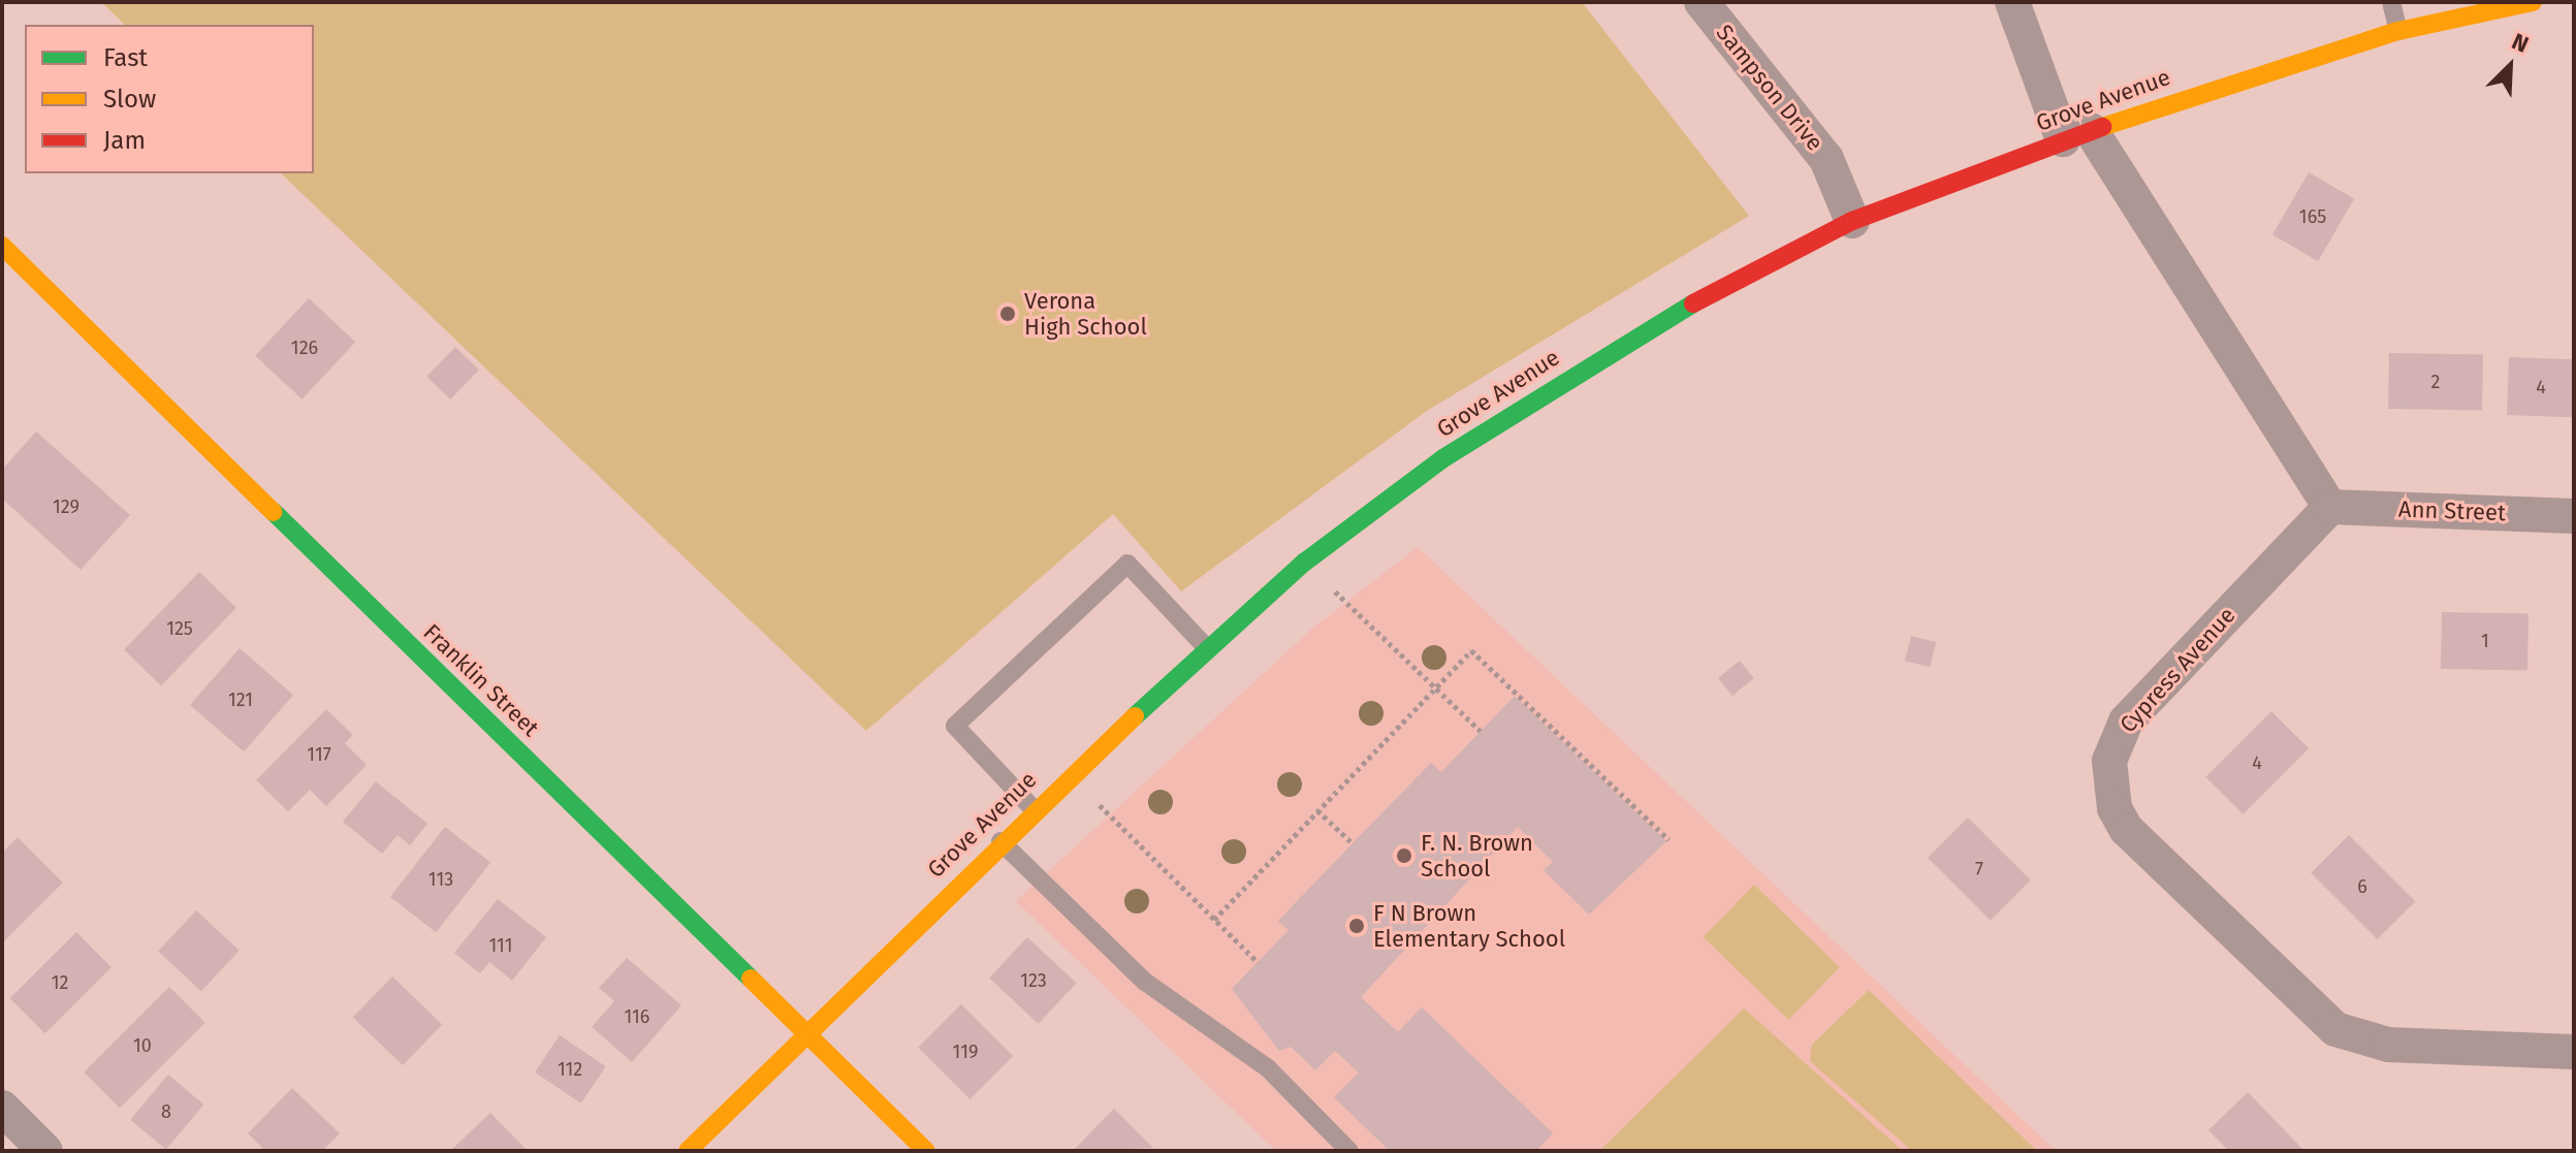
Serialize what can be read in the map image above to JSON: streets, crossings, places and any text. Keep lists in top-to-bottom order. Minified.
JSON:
{"streets":{"street":["Sampson Drive","Grove Avenue","Ann Street","Cypress Avenue","Franklin Street"]},"crossings":[["Sampson Drive","Grove Avenue"],["Grove Avenue","Franklin Street"],["Ann Street","Cypress Avenue"]],"places":["Verona High School","F. N. Brown School","F N Brown Elementary School"],"house_numbers":["165","126","2","4","129","125","1","121","117","4","7","113","6","111","123","12","116","10","119","112","8"],"legend":["Fast","Slow","Jam"],"north":"top right"}
